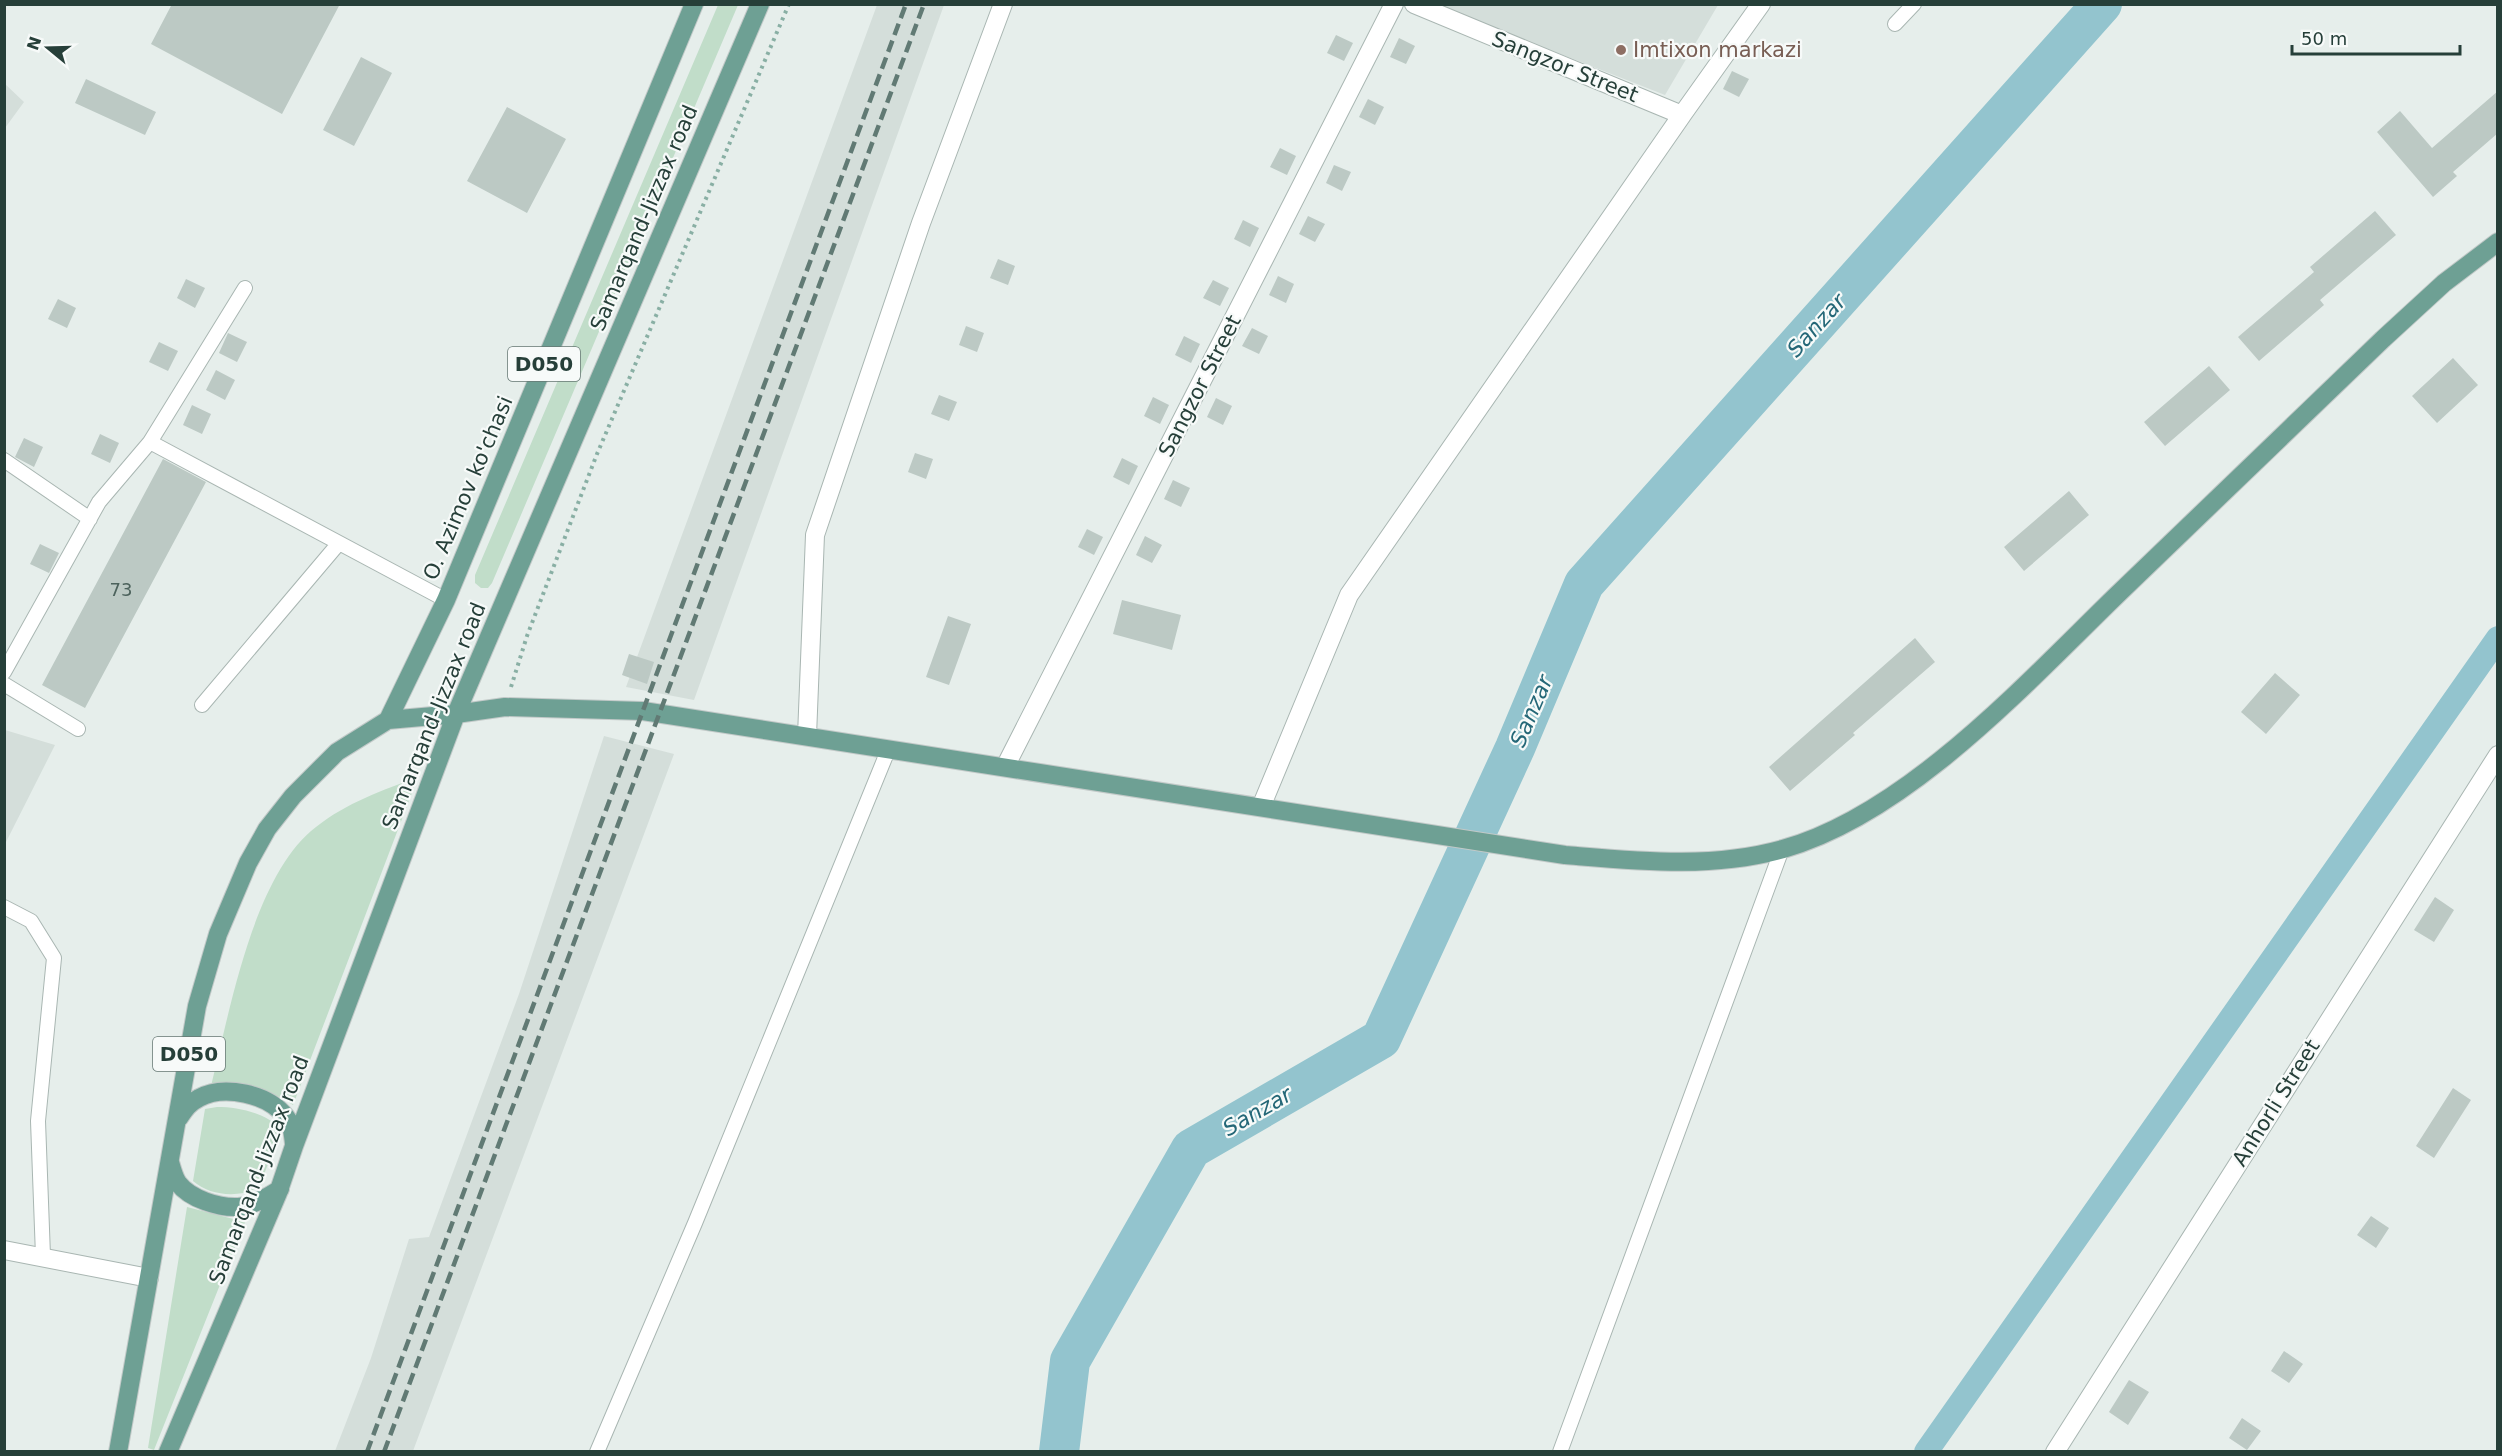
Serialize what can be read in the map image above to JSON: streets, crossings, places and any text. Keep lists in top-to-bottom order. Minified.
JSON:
{"streets":{"main road":["Samarqand-Jizzax road","D050","O. Azimov ko'chasi"],"street":["Sangzor Street","Anhorli Street"]},"crossings":[["Samarqand-Jizzax road","D050"],["D050","O. Azimov ko'chasi"]],"water":["Sanzar"],"places":["Imtixon markazi"],"house_numbers":["73"],"scale_bar":"50 m","north":"left"}
